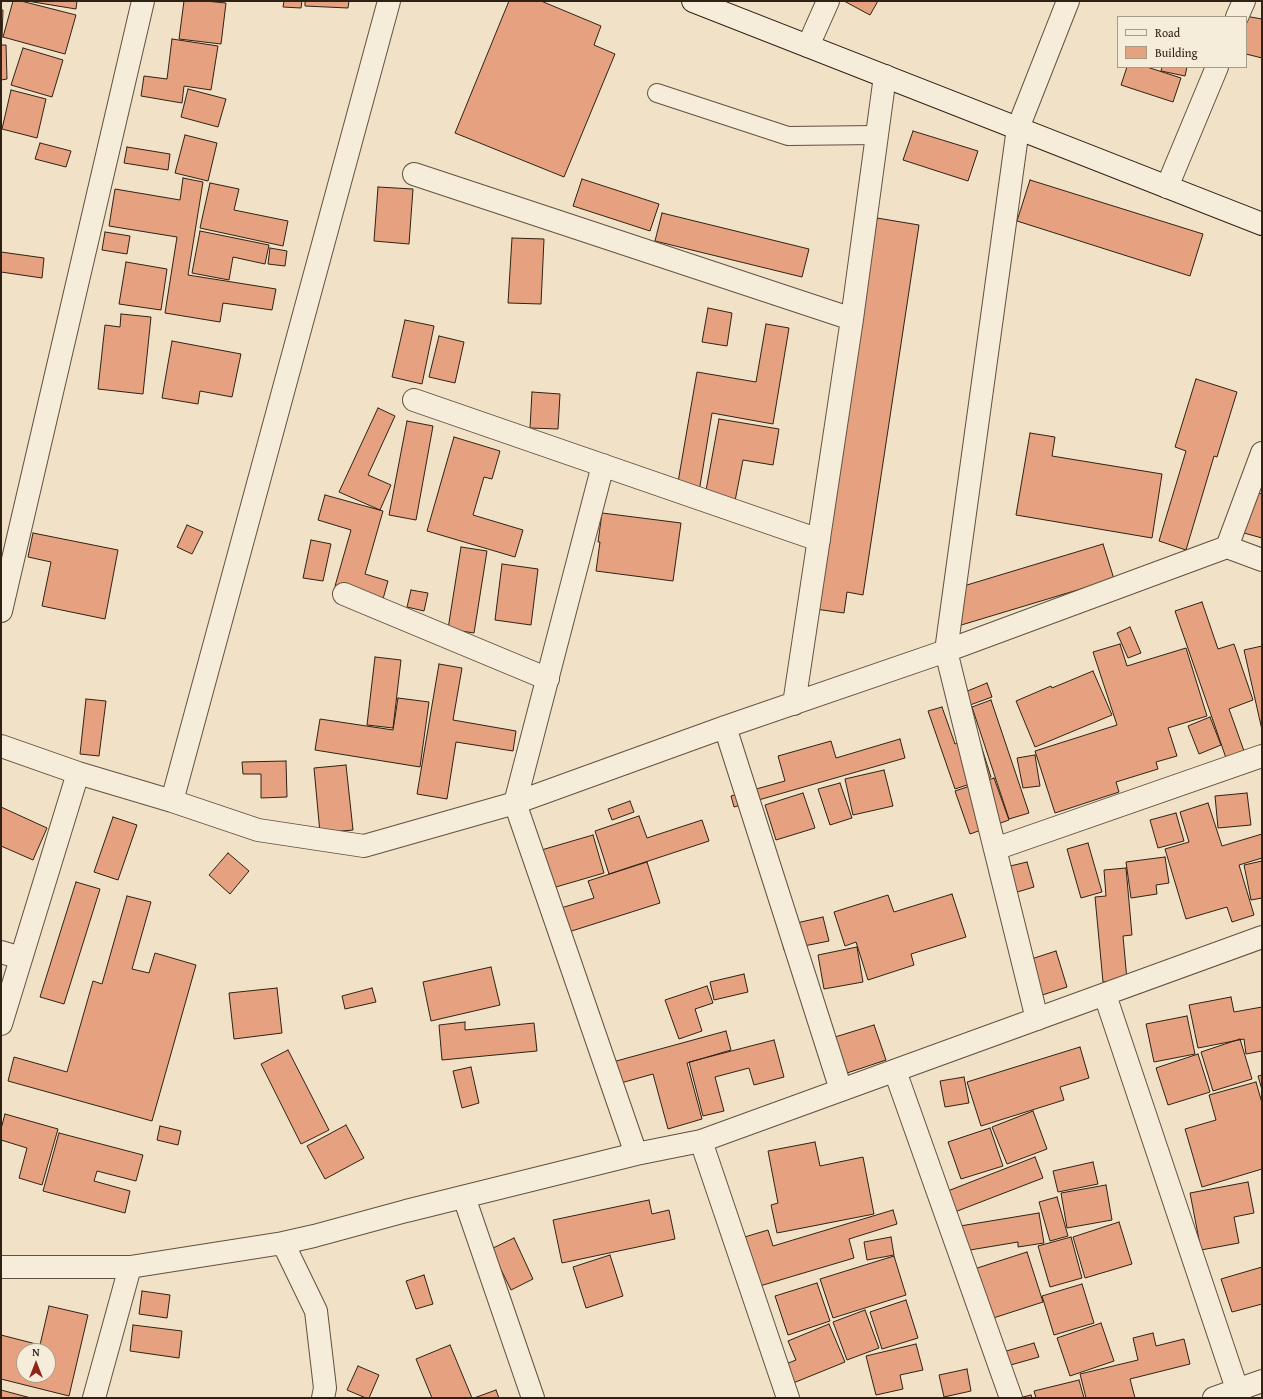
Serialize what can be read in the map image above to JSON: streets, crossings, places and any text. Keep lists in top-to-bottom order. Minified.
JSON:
{"legend":["Road","Building"],"north":"top"}
